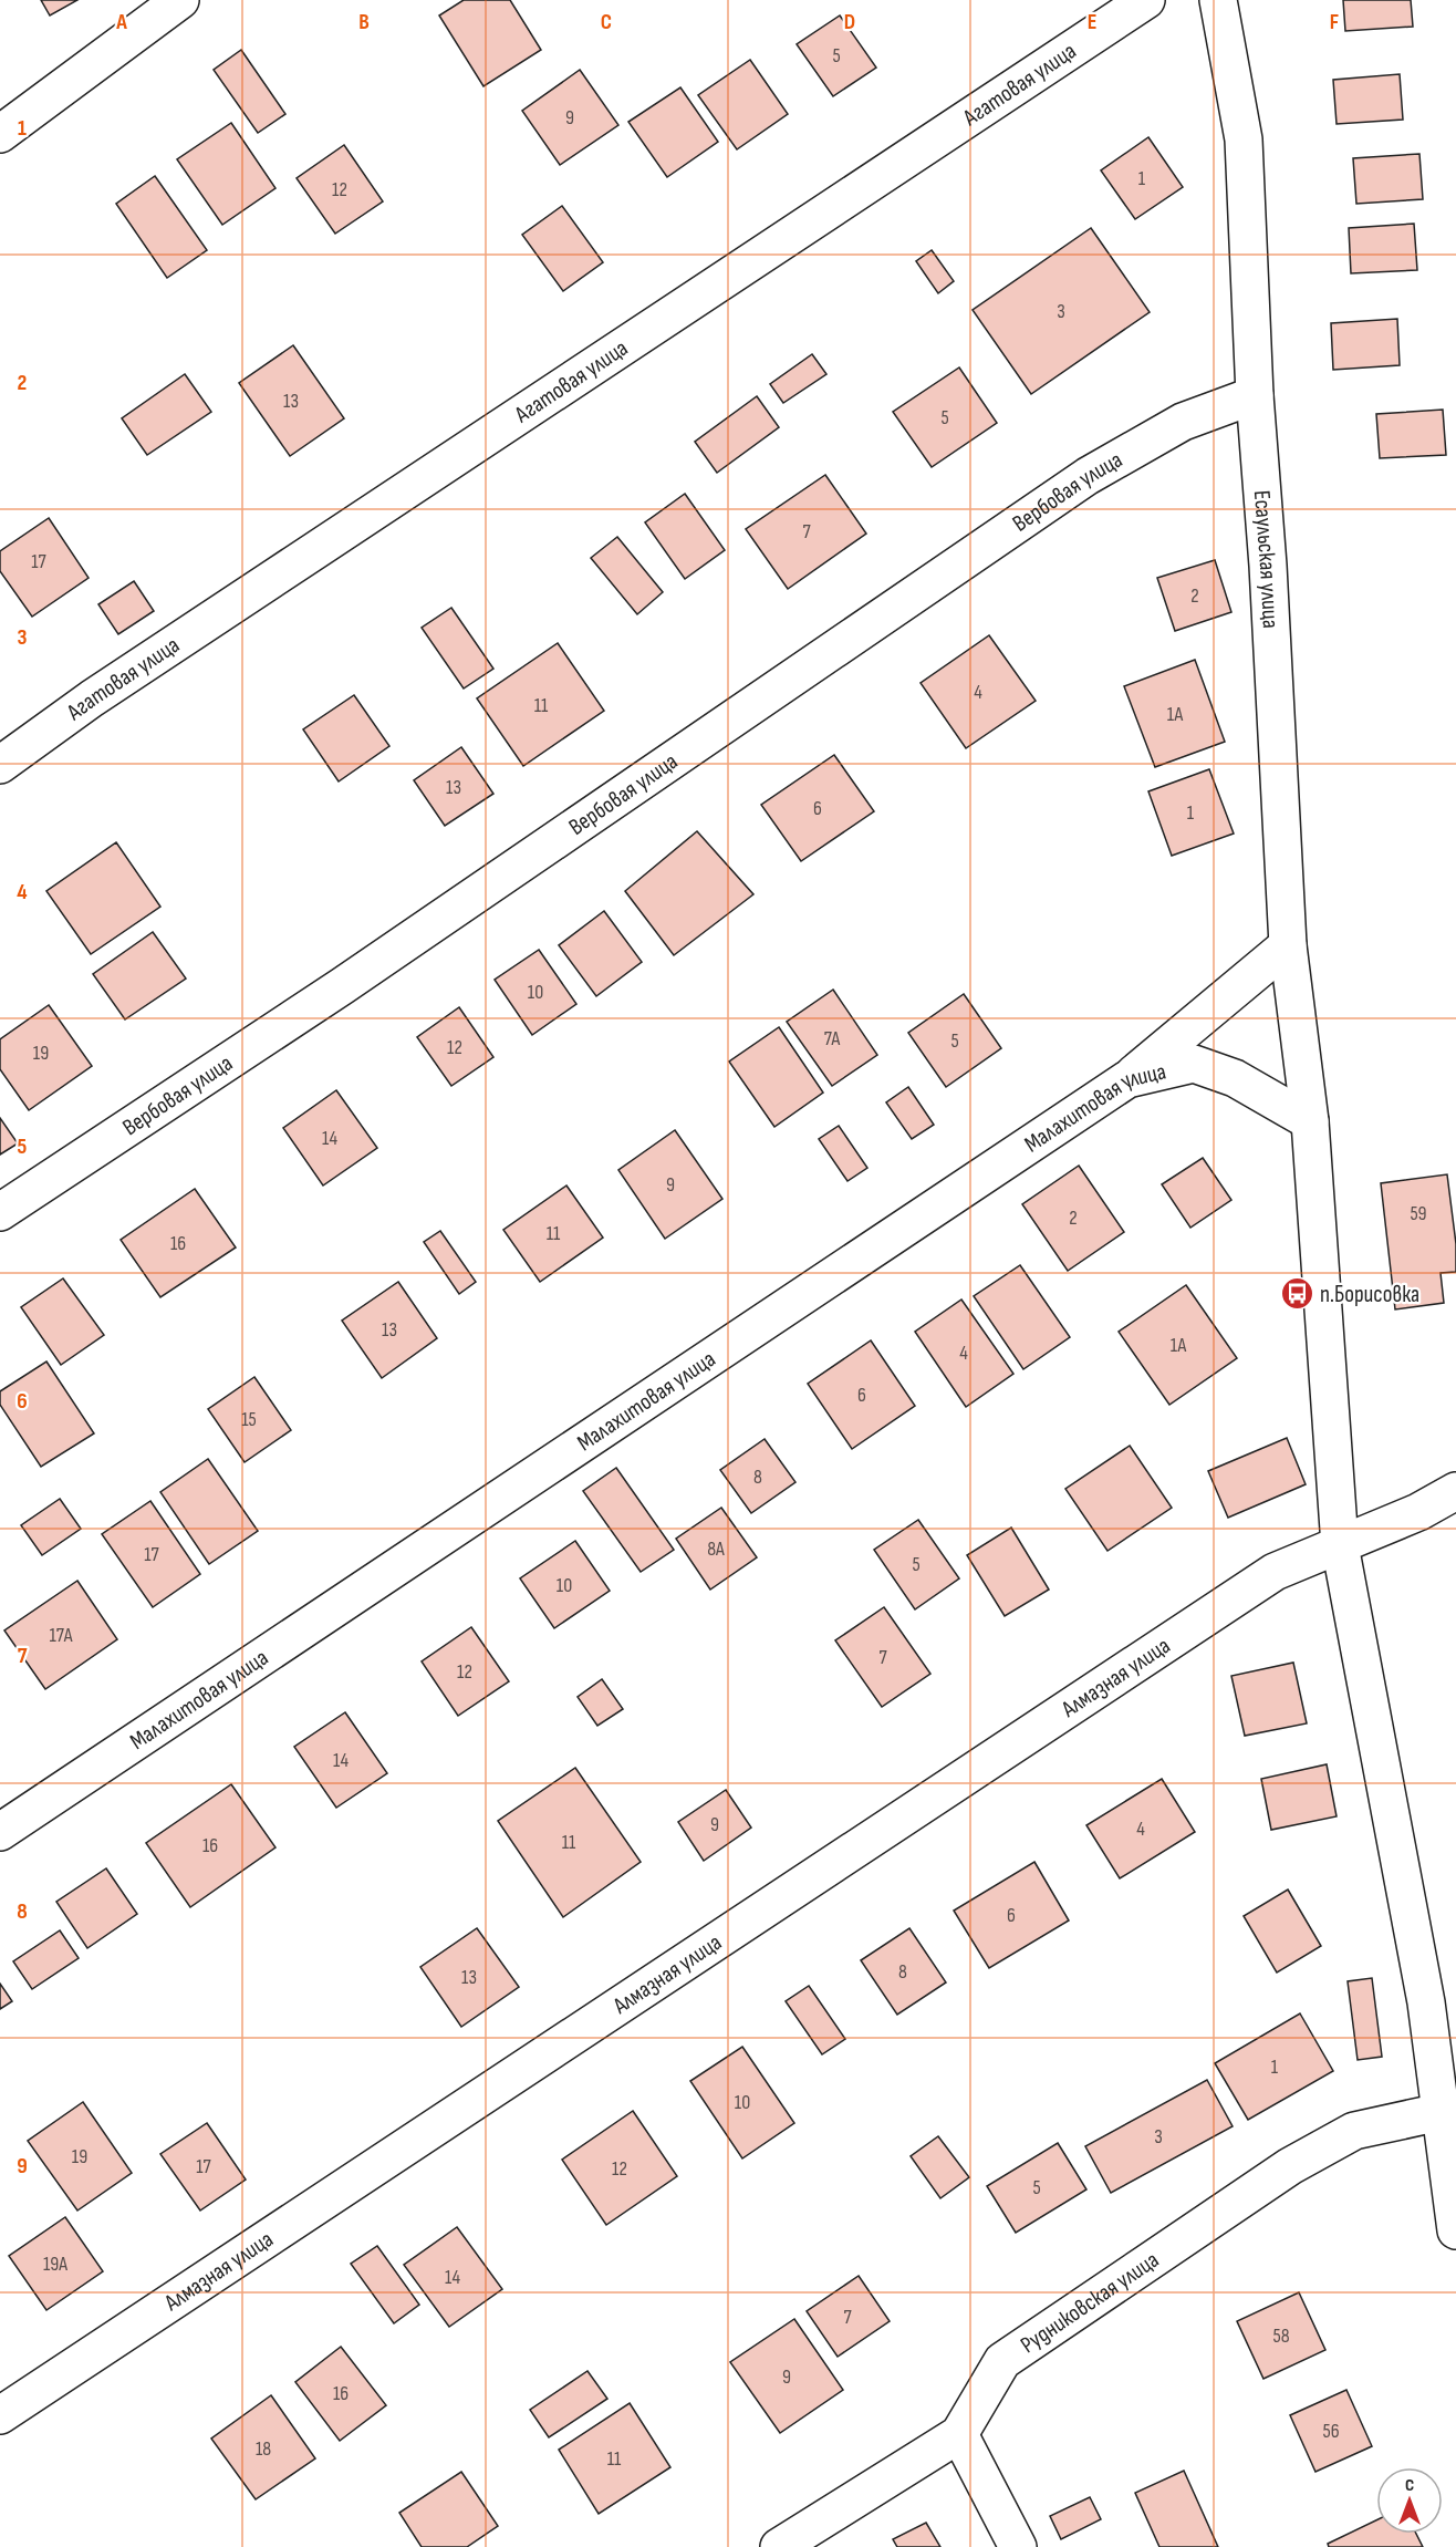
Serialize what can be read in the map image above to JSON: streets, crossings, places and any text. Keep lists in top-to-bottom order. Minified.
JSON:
{"streets":{"street":["Агатовая улица","Вербовая улица","Есаульская улица","Малахитовая улица","Алмазная улица","Рудниковская улица"]},"crossings":[["Вербовая улица","Есаульская улица"],["Есаульская улица","Малахитовая улица"],["Есаульская улица","Алмазная улица"],["Есаульская улица","Рудниковская улица"]],"places":{"bus stop":["п.Борисовка"]},"house_numbers":["5","9","1","12","3","13","5","7","17","2","4","11","1А","13","6","1","10","7А","5","12","19","14","9","59","2","11","16","13","1А","4","6","15","8","8А","17","5","10","17А","7","12","14","9","4","11","16","6","8","13","1","10","3","19","17","12","5","19А","14","7","58","9","16","56","18","11"],"north":"top","grid":{"columns":["A","B","C","D","E","F"],"rows":["1","2","3","4","5","6","7","8","9"]}}
